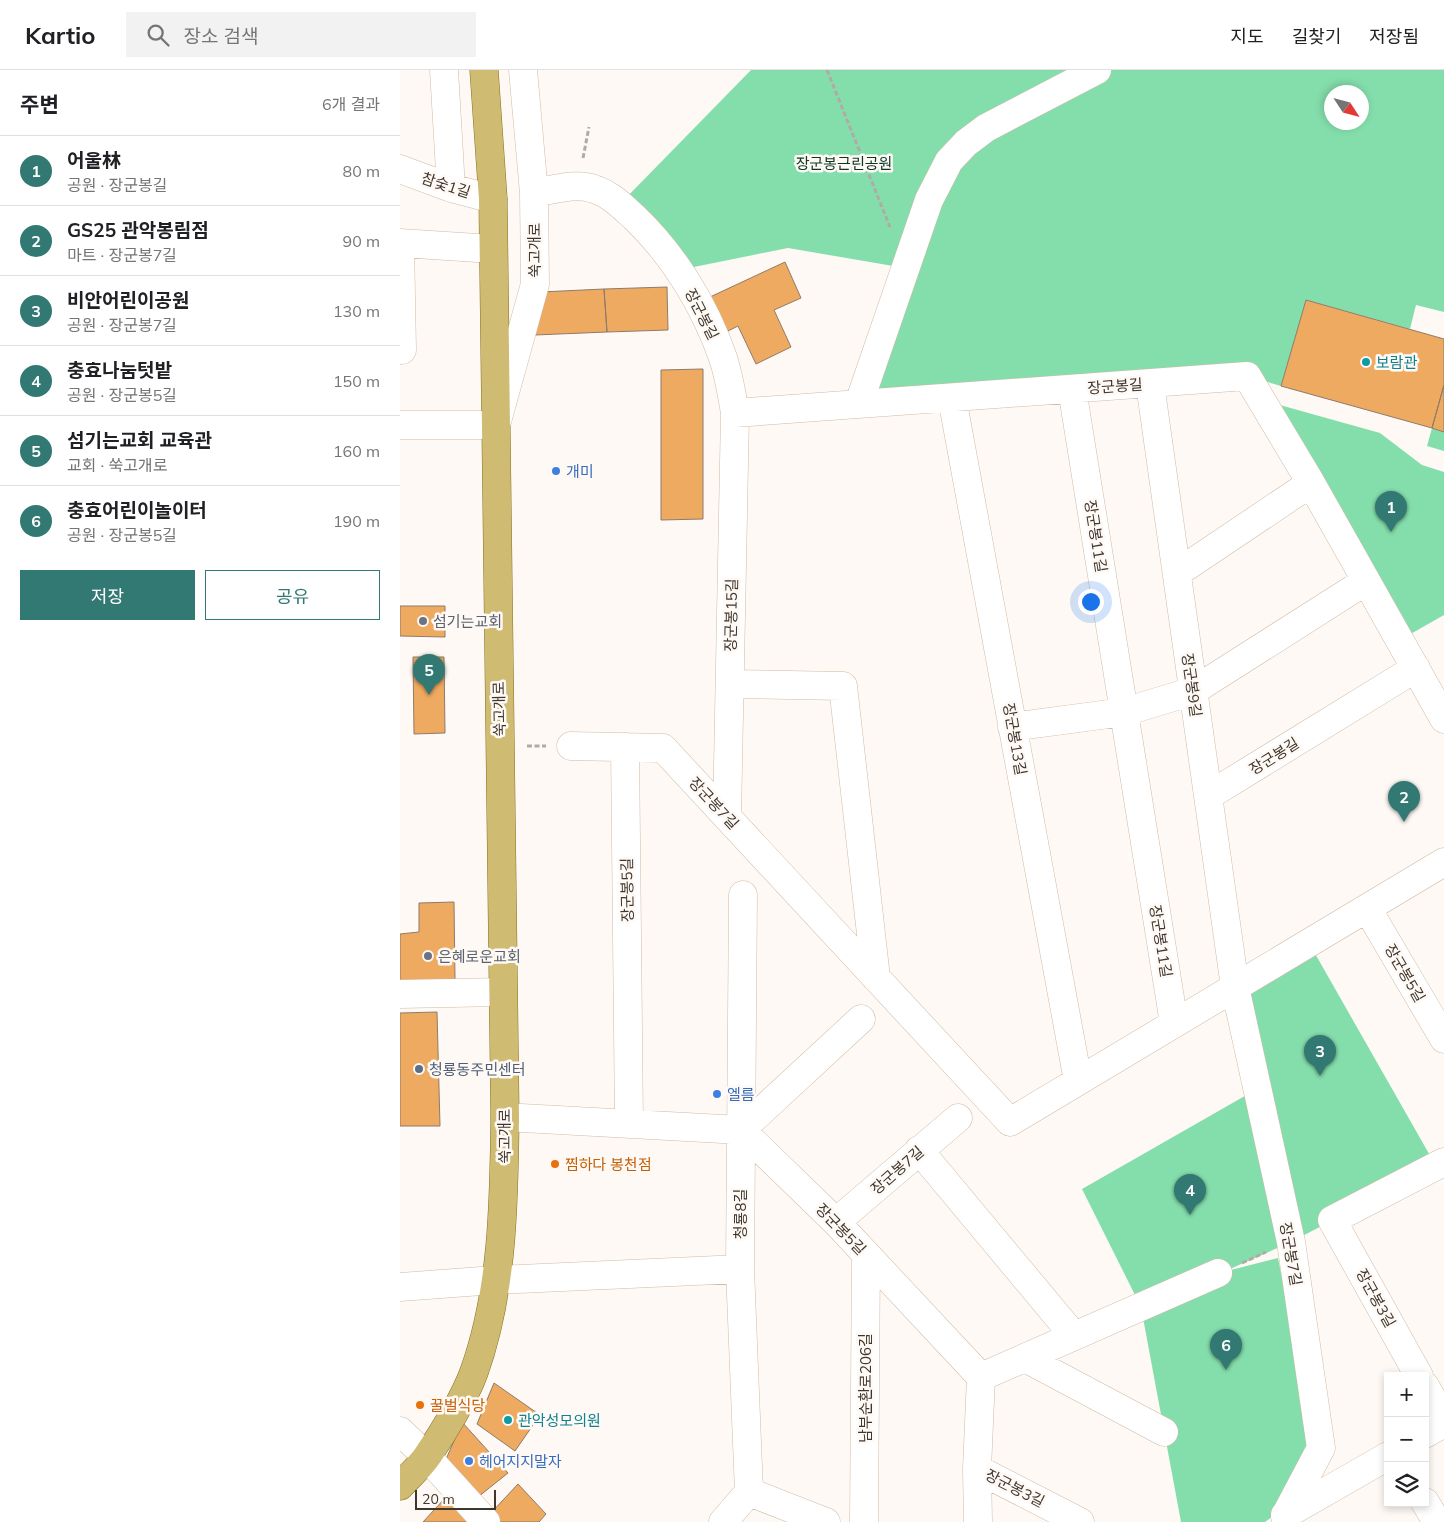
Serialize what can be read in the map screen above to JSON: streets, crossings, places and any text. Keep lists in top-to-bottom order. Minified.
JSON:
{"streets":{"main road":["쑥고개로"],"street":["참숯1길","장군봉길","장군봉11길","장군봉15길","장군봉9길","장군봉13길","장군봉7길","장군봉5길","청룡8길","장군봉3길","남부순환로206길"]},"crossings":[["참숯1길","쑥고개로"],["쑥고개로","장군봉길"],["장군봉길","장군봉11길"],["장군봉길","장군봉15길"],["장군봉길","장군봉9길"],["장군봉길","장군봉13길"],["장군봉11길","장군봉7길"],["장군봉15길","장군봉7길"],["장군봉9길","장군봉7길"],["장군봉13길","장군봉7길"],["장군봉7길","장군봉5길"],["장군봉5길","청룡8길"],["장군봉5길","남부순환로206길"]],"parks":["장군봉근린공원"],"places":["보람관","개미","섬기는교회","은혜로운교회","청룡동주민센터","엘름","찜하다 봉천점","꿀벌식당","관악성모의원","헤어지지말자"],"scale_bar":"20 m","north":"bottom right","page":{"header":"Kartio","search":"장소 검색","nav":["지도","길찾기","저장됨"],"heading":["주변","6개 결과"],"list":[{"mark":"1","name":"어울林","note":"공원 · 장군봉길","value":"80 m"},{"mark":"2","name":"GS25 관악봉림점","note":"마트 · 장군봉7길","value":"90 m"},{"mark":"3","name":"비안어린이공원","note":"공원 · 장군봉7길","value":"130 m"},{"mark":"4","name":"충효나눔텃밭","note":"공원 · 장군봉5길","value":"150 m"},{"mark":"5","name":"섬기는교회 교육관","note":"교회 · 쑥고개로","value":"160 m"},{"mark":"6","name":"충효어린이놀이터","note":"공원 · 장군봉5길","value":"190 m"}],"pins":["1","5","2","3","4","6"],"buttons":["저장","공유"],"map_buttons":["+","−"],"scale":"20 m"}}
